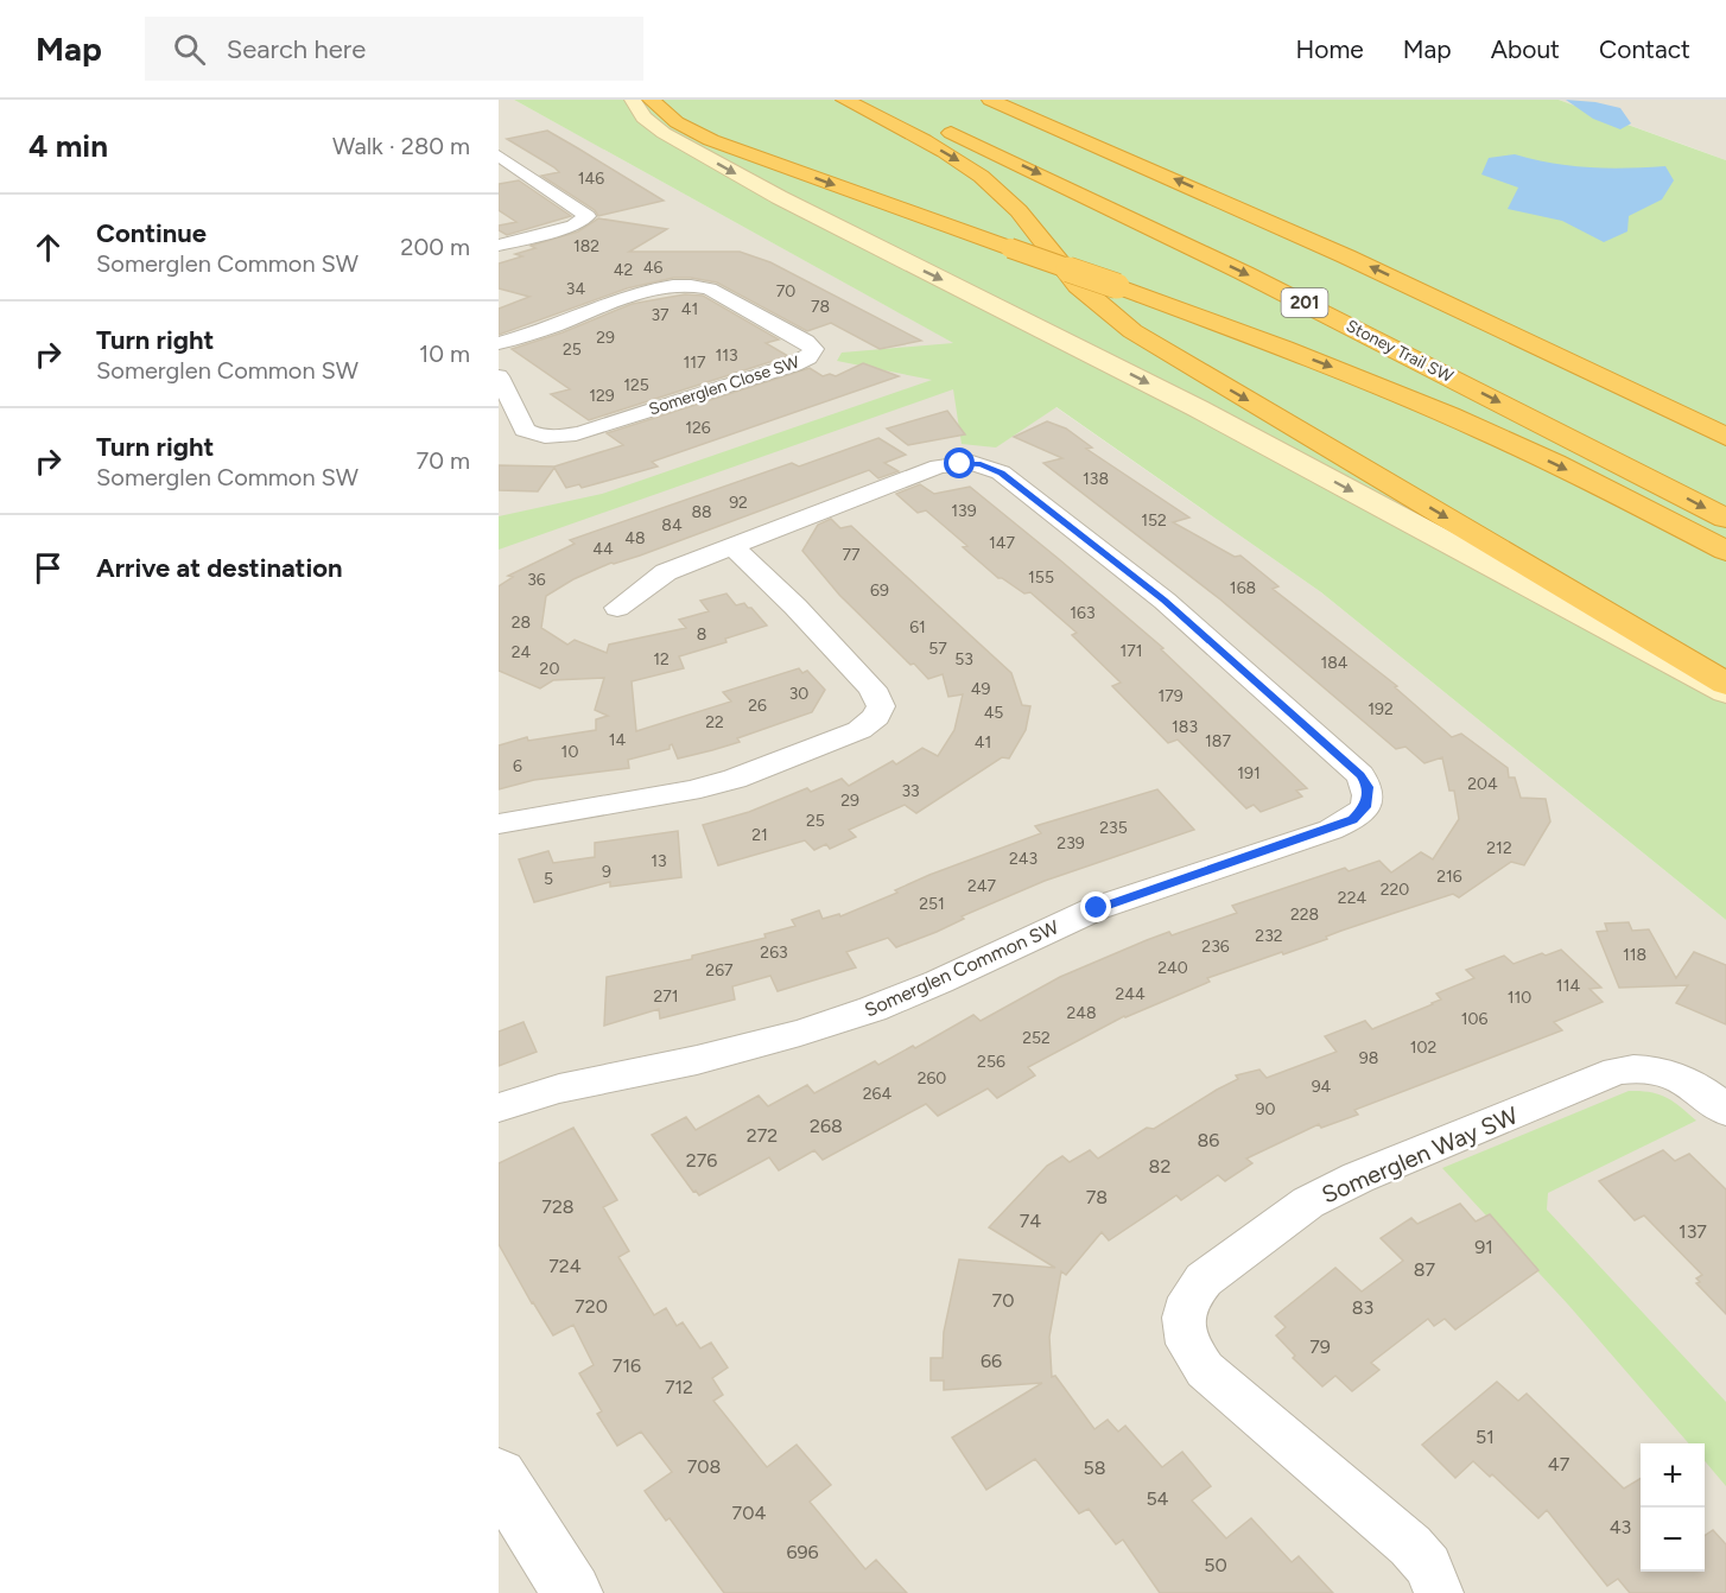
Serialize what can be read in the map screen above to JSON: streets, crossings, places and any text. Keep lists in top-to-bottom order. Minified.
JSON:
{"streets":{"highway":["201","Stoney Trail SW"],"street":["Somerglen Close SW","Somerglen Common SW","Somerglen Way SW"]},"house_numbers":["146","182","46","42","34","70","78","41","37","29","25","113","117","125","129","126","138","92","139","88","152","84","48","147","44","77","155","36","168","69","163","28","61","8","57","171","24","12","53","184","20","49","30","179","26","192","45","22","183","14","187","41","10","6","191","204","33","29","25","235","21","239","212","243","13","9","216","5","247","220","224","251","228","232","236","263","118","240","267","114","244","271","110","248","106","252","102","98","256","260","94","264","90","268","272","86","276","82","78","728","74","137","91","724","87","70","720","83","79","66","716","712","51","47","708","58","54","704","43","696","50"],"page":{"header":"Map","search":"Search here","nav":["Home","Map","About","Contact"],"heading":["4 min","Walk · 280 m"],"list":[["Continue","Somerglen Common SW","200 m"],["Turn right","Somerglen Common SW","10 m"],["Turn right","Somerglen Common SW","70 m"],"Arrive at destination"],"map_buttons":["+","−"]}}
